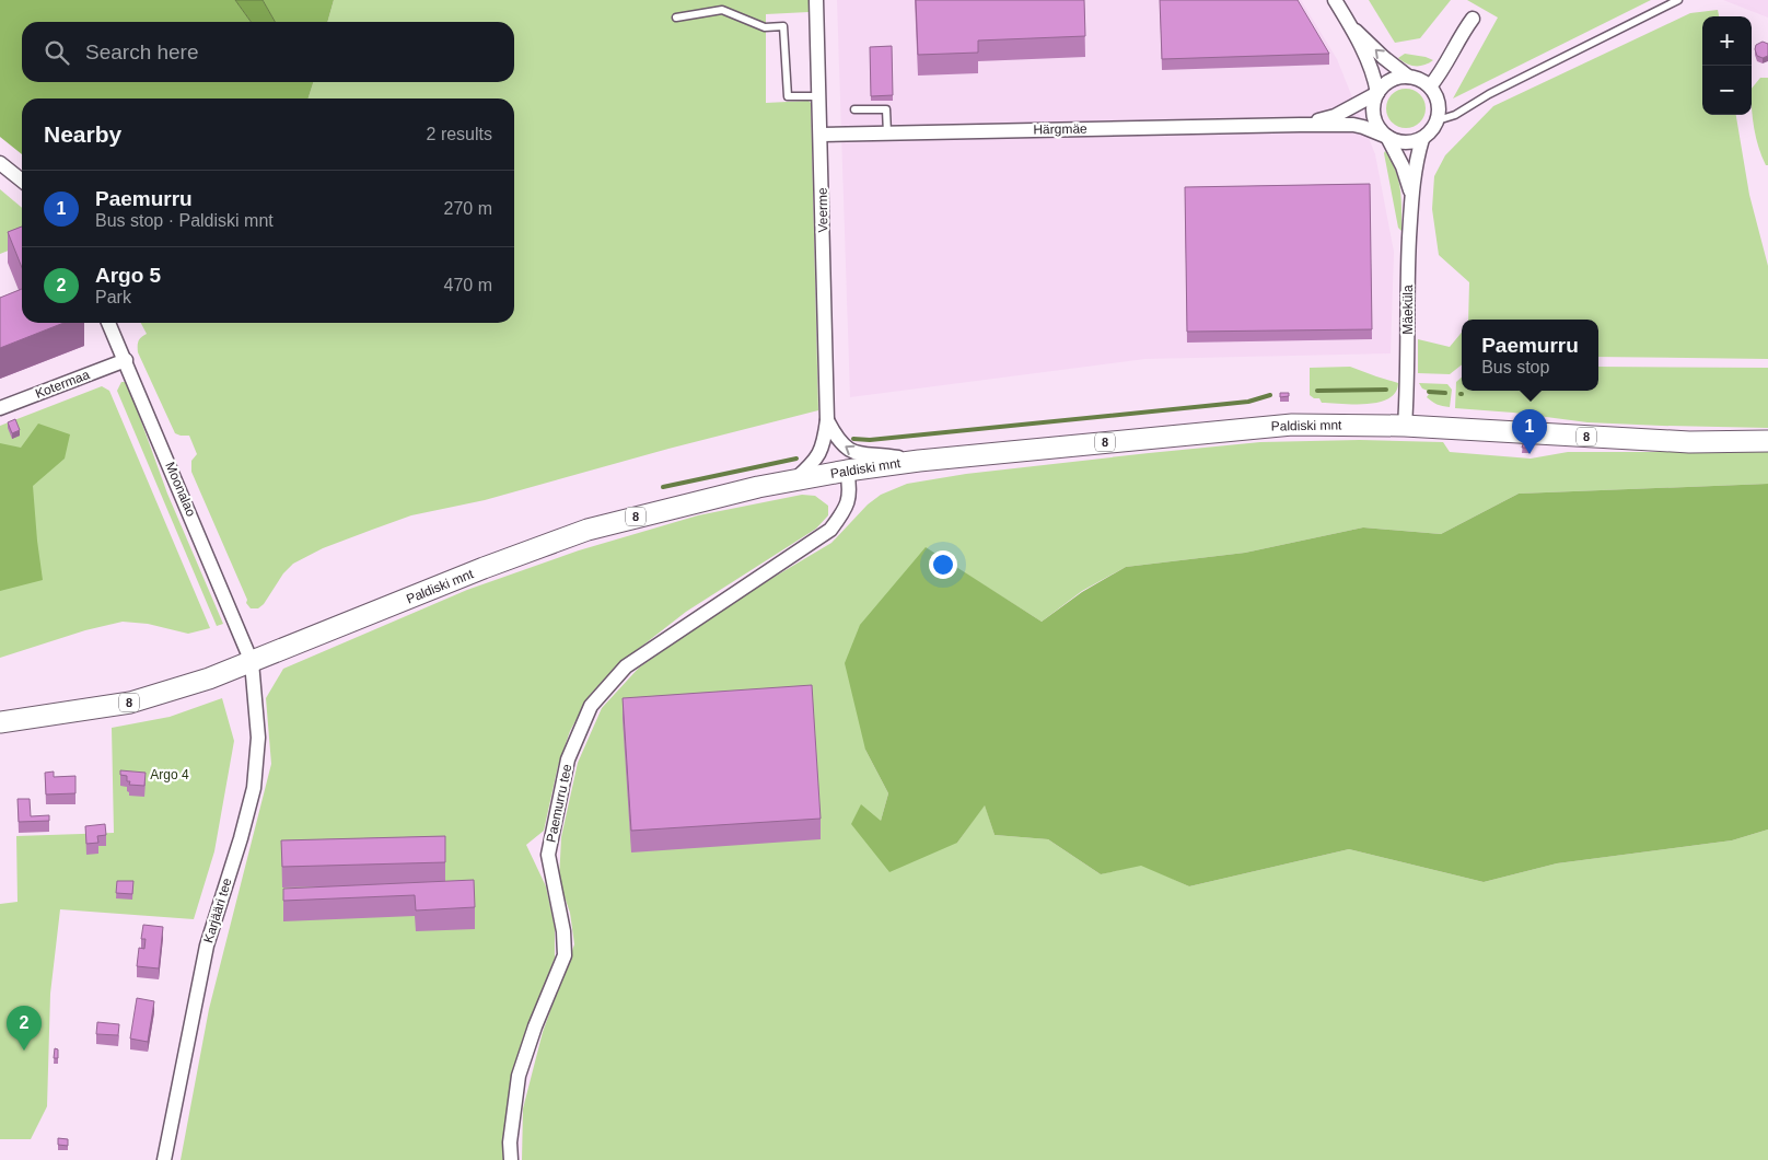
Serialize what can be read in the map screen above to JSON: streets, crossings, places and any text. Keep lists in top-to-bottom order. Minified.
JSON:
{"streets":{"main road":["Paldiski mnt","8"],"street":["Härgmäe","Veerme","Mäeküla","Kotermaa","Moonalao","Paemurru tee","Karjääri tee"]},"crossings":[["Härgmäe","Veerme"],["Härgmäe","Mäeküla"],["Veerme","Paldiski mnt"],["Mäeküla","Paldiski mnt"],["Kotermaa","Moonalao"],["Paldiski mnt","Moonalao"],["Paldiski mnt","Paemurru tee"],["Paldiski mnt","Karjääri tee"],["Moonalao","Karjääri tee"]],"parks":["Argo 4"],"page":{"map_buttons":["+","−"],"search":"Search here","heading":["Nearby","2 results"],"list":[{"mark":"1","name":"Paemurru","note":"Bus stop · Paldiski mnt","value":"270 m"},{"mark":"2","name":"Argo 5","note":"Park","value":"470 m"}],"popup":["Paemurru","Bus stop"],"pins":["1","2"]}}
